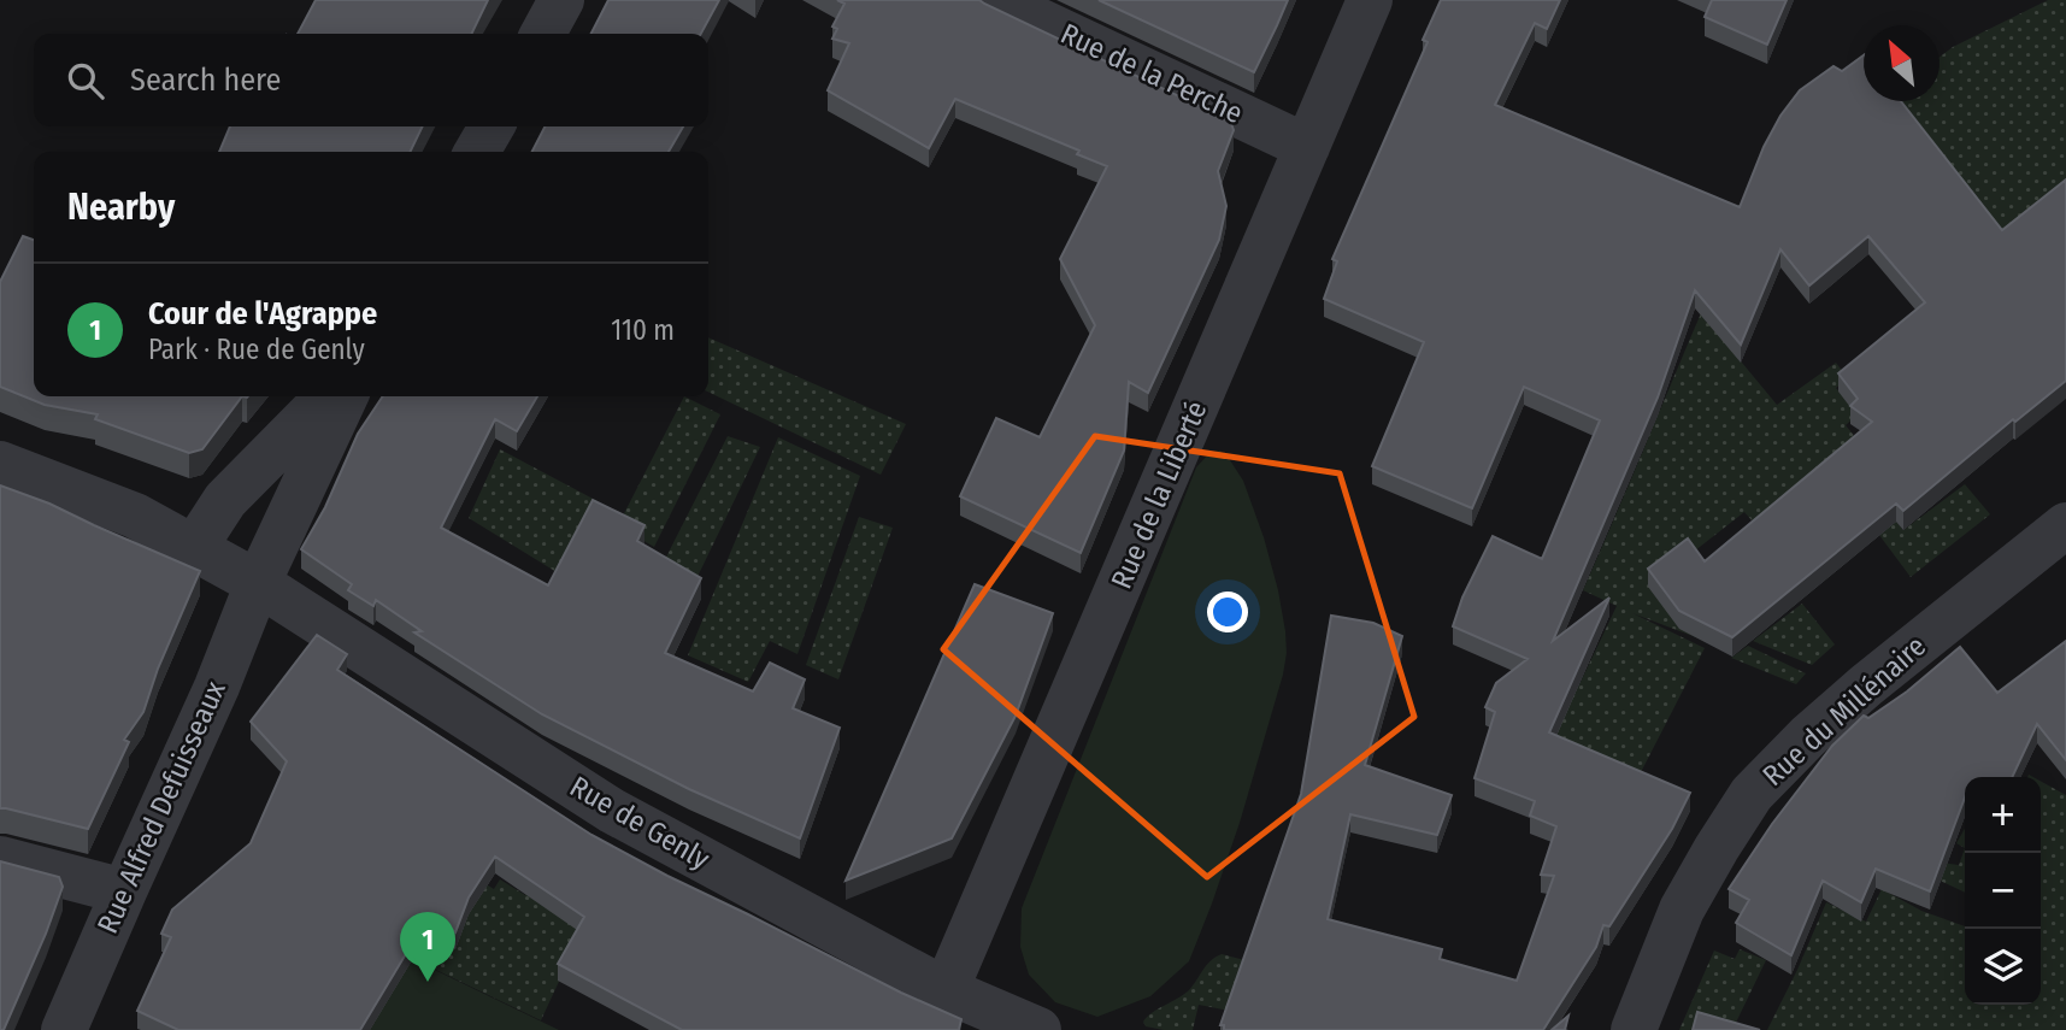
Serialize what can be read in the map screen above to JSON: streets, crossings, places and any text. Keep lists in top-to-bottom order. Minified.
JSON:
{"streets":{"street":["Rue de la Perche","Rue de la Liberté","Rue du Millénaire","Rue Alfred Defuisseaux","Rue de Genly"]},"crossings":[["Rue de la Perche","Rue de la Liberté"],["Rue de la Liberté","Rue de Genly"],["Rue Alfred Defuisseaux","Rue de Genly"]],"north":"top left","page":{"search":"Search here","heading":"Nearby","list":[{"mark":"1","name":"Cour de l'Agrappe","note":"Park · Rue de Genly","value":"110 m"}],"map_buttons":["+","−"],"pins":"1"}}
